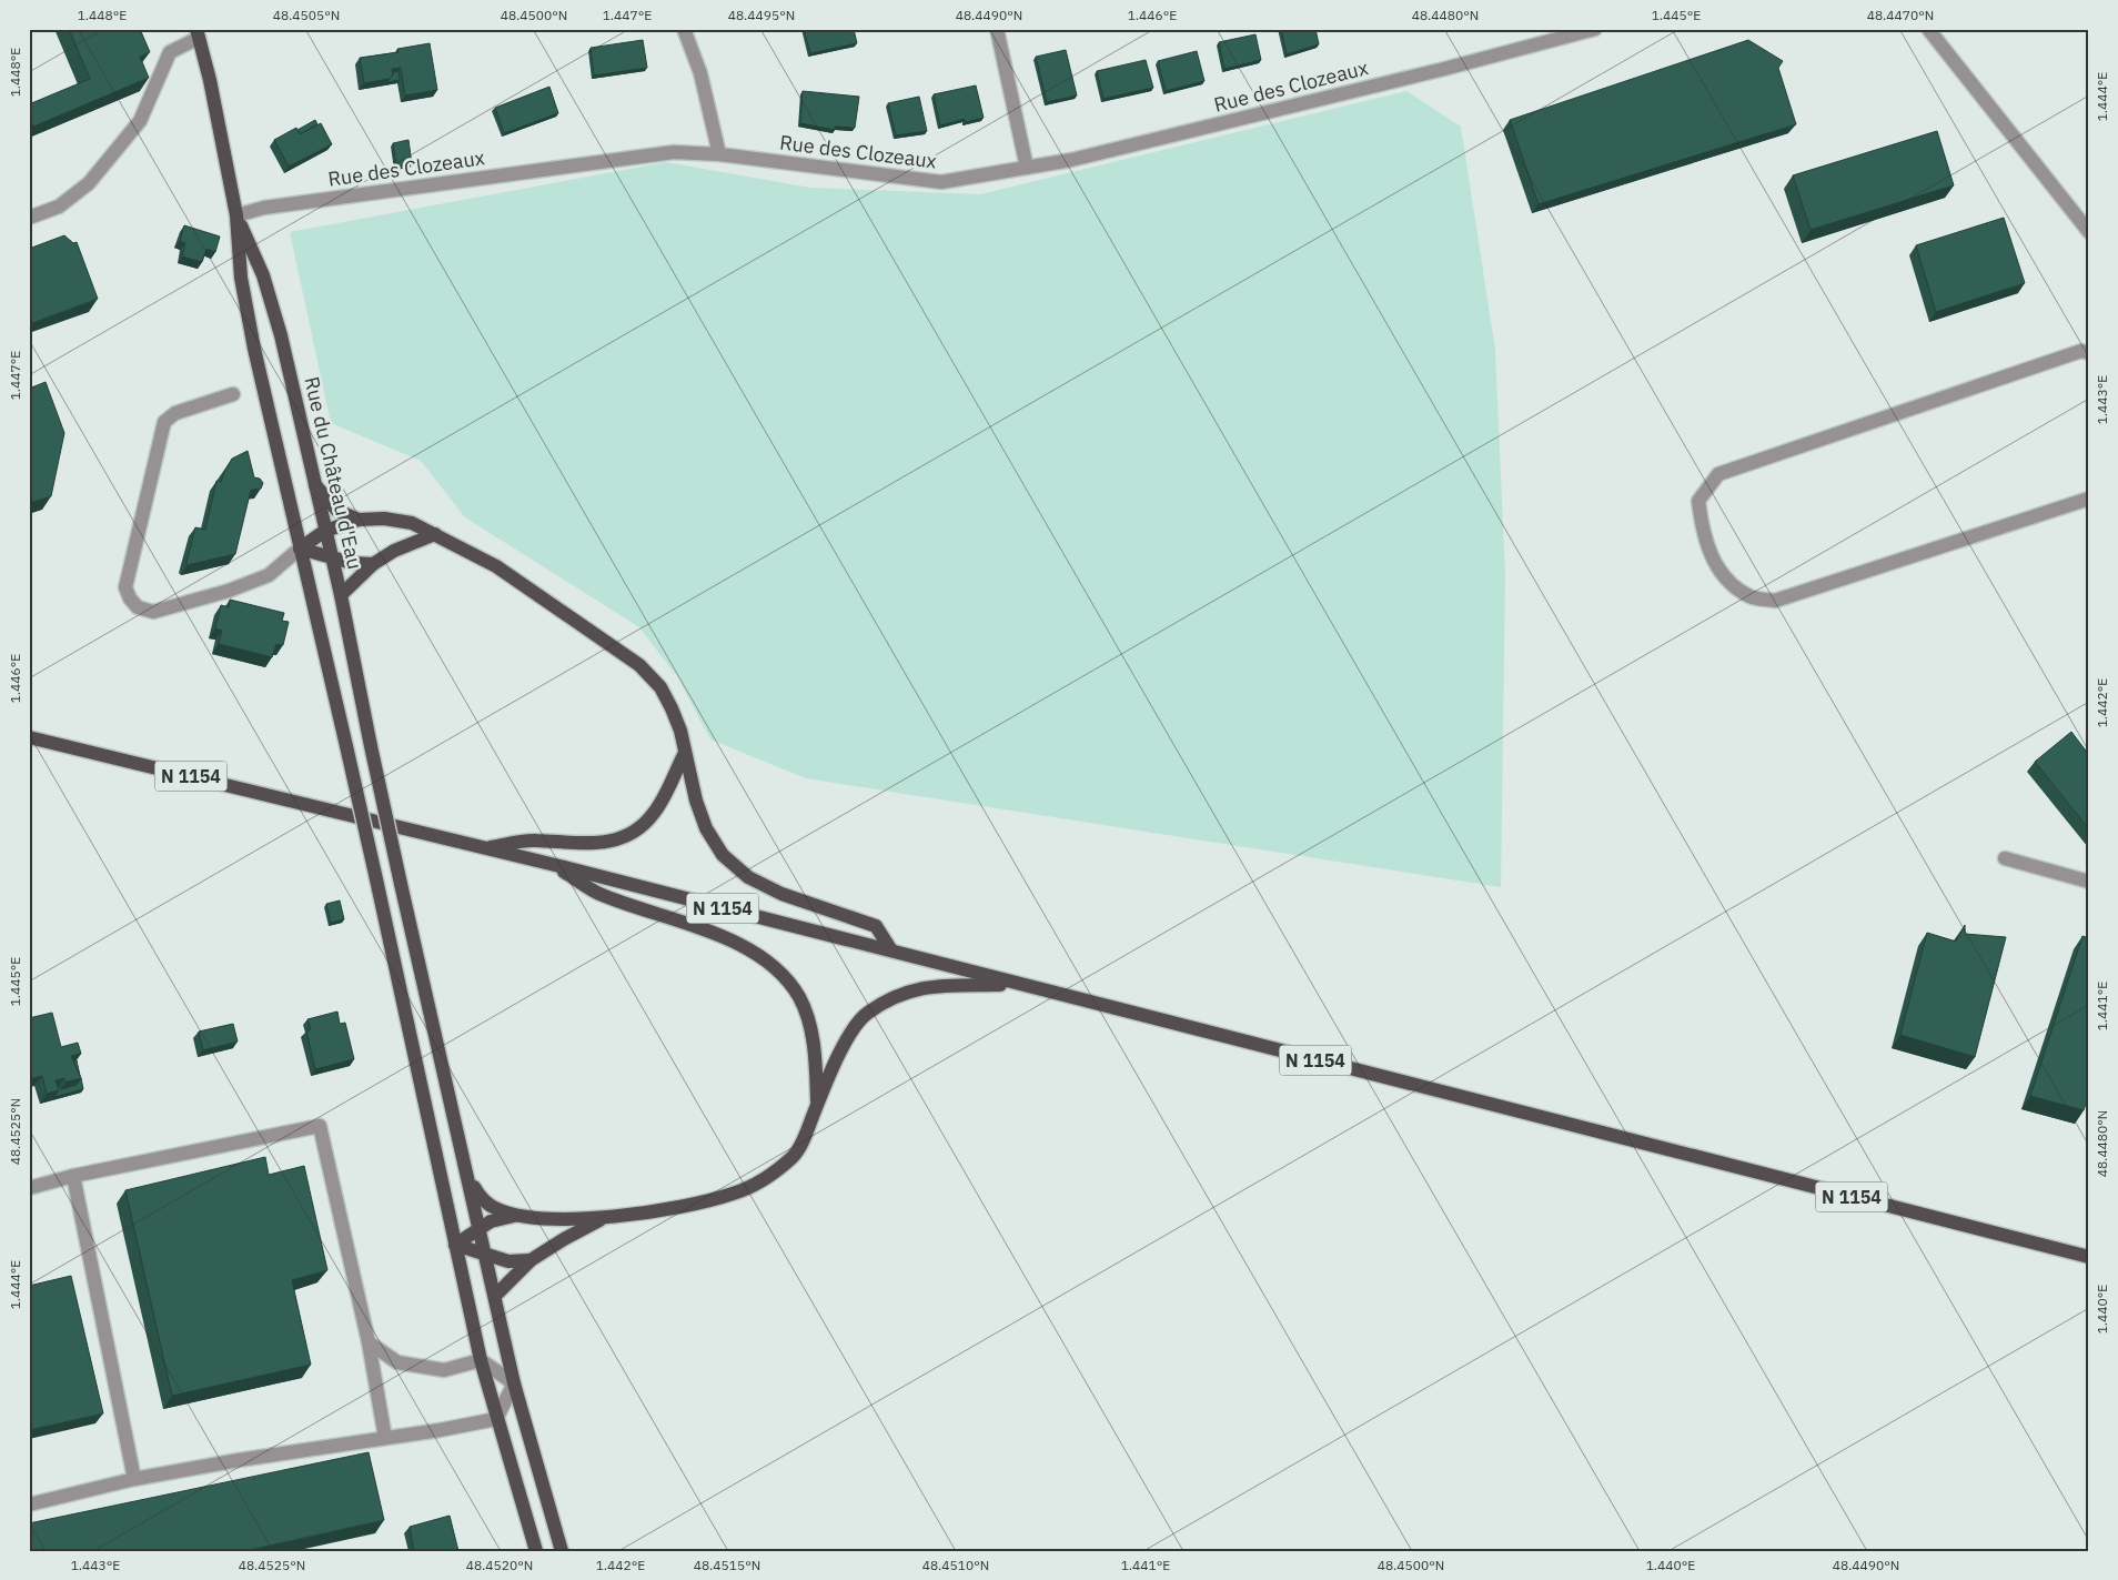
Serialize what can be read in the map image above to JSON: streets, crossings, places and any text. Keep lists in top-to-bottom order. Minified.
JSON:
{"streets":{"main road":["Rue du Château d'Eau","N 1154"],"street":["Rue des Clozeaux"]},"crossings":[["Rue des Clozeaux","Rue du Château d'Eau"]],"coordinates":["1.448°E","48.4505°N","48.4500°N","1.447°E","48.4495°N","48.4490°N","1.446°E","48.4480°N","1.445°E","48.4470°N","1.444°E","1.443°E","1.442°E","1.441°E","48.4525°N","1.440°E","48.4520°N","48.4515°N","48.4510°N"]}
